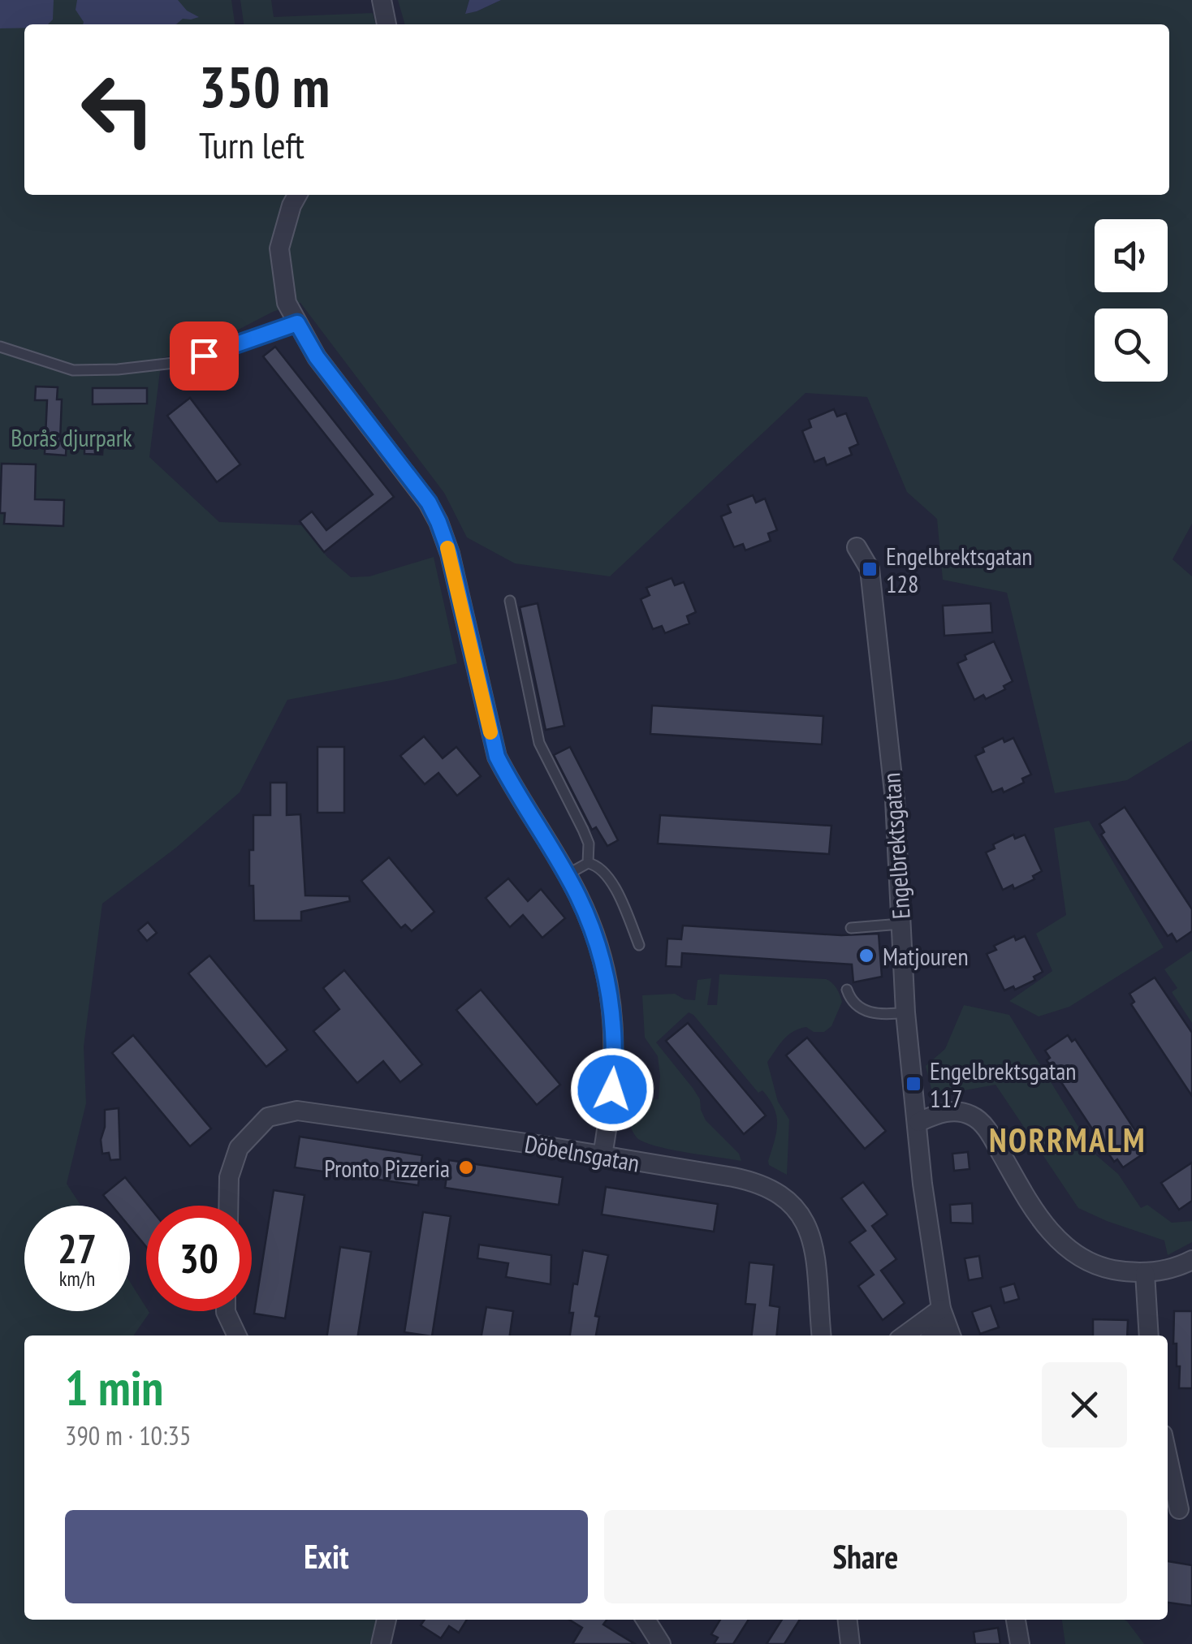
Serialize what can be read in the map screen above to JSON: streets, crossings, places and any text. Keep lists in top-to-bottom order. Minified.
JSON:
{"streets":{"street":["Engelbrektsgatan","Döbelnsgatan"]},"districts":["NORRMALM"],"parks":["Borås djurpark"],"places":{"transit":["Engelbrektsgatan 128","Engelbrektsgatan 117"],"other":["Matjouren","Pronto Pizzeria"]},"page":{"turn":["350 m","Turn left"],"speed":"27 km/h","limit":"30","heading":["1 min","390 m · 10:35"],"buttons":["Exit","Share"]}}
